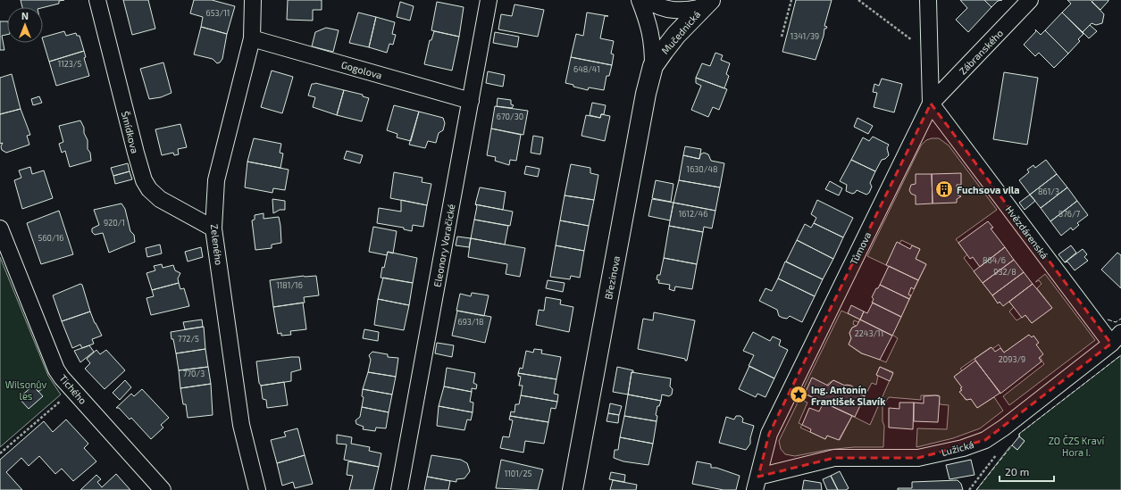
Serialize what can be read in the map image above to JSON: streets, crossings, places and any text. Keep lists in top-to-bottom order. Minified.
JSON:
{"streets":{"street":["Mučednická","Zábranského","Gogolova","Šmídkova","Hvězdárenská","Zeleného","Eleonory Voračické","Tůmova","Březinova","Tichého","Lužická"]},"crossings":[["Mučednická","Březinova"],["Zábranského","Hvězdárenská"],["Zábranského","Tůmova"],["Gogolova","Zeleného"],["Gogolova","Eleonory Voračické"],["Šmídkova","Zeleného"],["Hvězdárenská","Tůmova"],["Hvězdárenská","Lužická"],["Tůmova","Lužická"]],"parks":["Wilsonův les","ZO ČZS Kraví Hora I."],"places":{"building":["Fuchsova vila"],"place":["Ing. Antonín František Slavík"]},"house_numbers":["653/11","1341/39","1123/5","648/41","670/30","1630/48","861/3","1612/46","876/7","920/1","560/16","864/6","932/8","1181/16","693/18","2243/11","772/5","2093/9","770/3","1101/25"],"scale_bar":"20 m","north":"top"}
